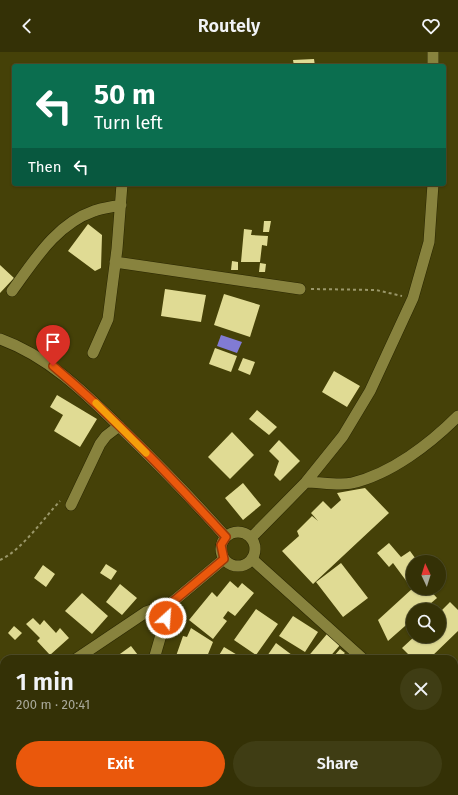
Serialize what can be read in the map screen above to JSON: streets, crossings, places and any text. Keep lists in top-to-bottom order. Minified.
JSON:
{"north":"top","page":{"header":"Routely","turn":["50 m","Turn left"],"then":"Then","heading":["1 min","200 m · 20:41"],"buttons":["Exit","Share"]}}
